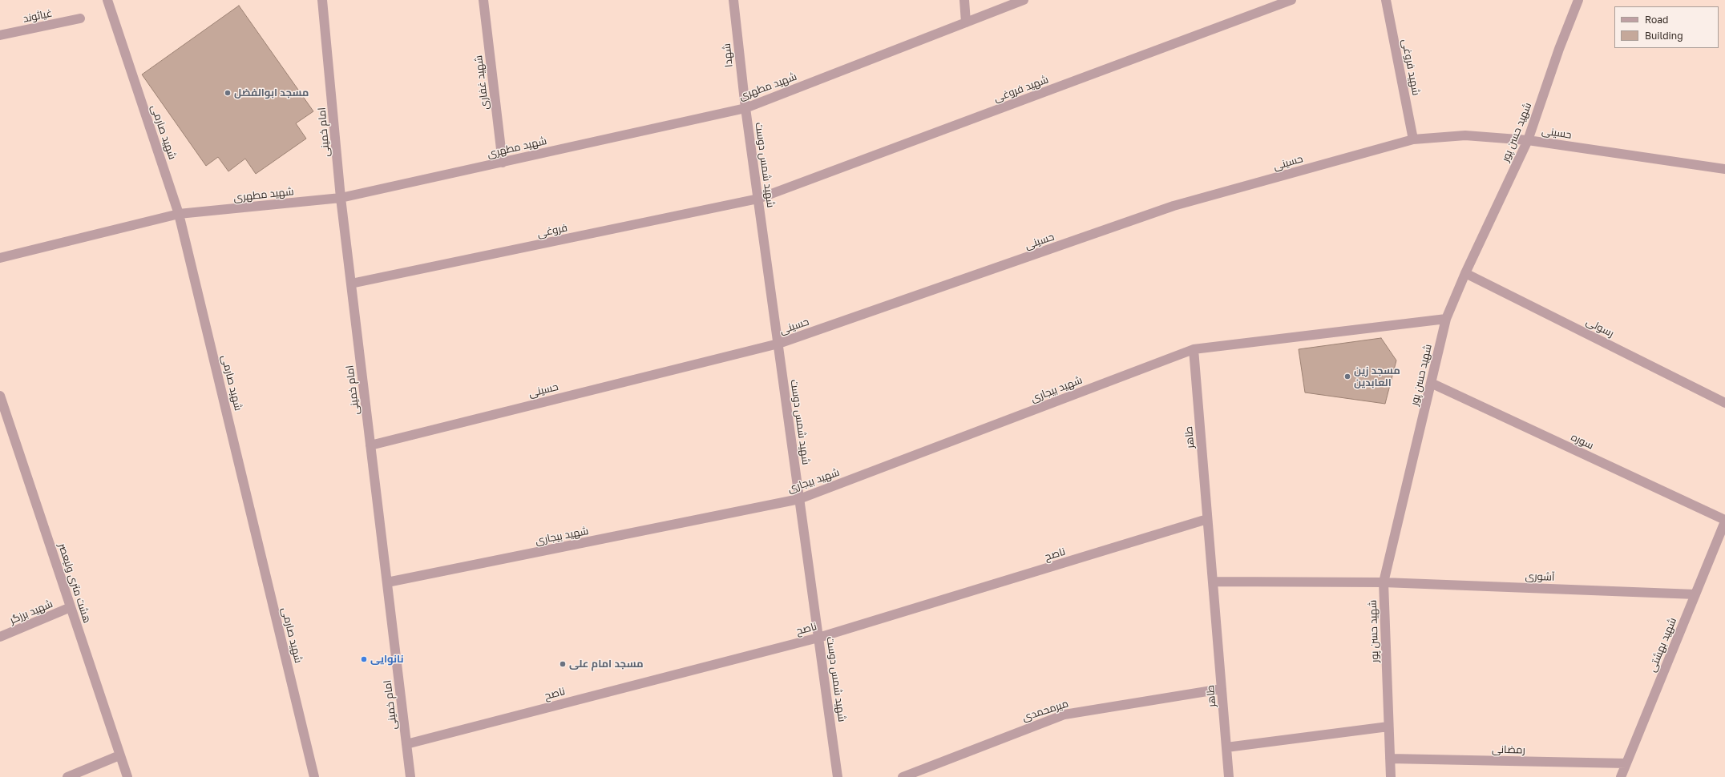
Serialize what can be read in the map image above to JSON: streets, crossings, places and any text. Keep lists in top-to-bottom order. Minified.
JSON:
{"streets":{"street":["غیاثوند","شهدا","شهید فروغی","شهید غفاری","شهید مطهری","شهید صارمی","امام خمینی","شهید حسن پور","حسینی","شهید شمس دوست","فروغی","رسولی","شهید بیجاری","طاهر","سوره","ناصح","آشوری","هشت متری ولیعصر","شهید برزگر","شهید بهشتی","میرمحمدی","رمضانی"]},"crossings":[["شهدا","شهید مطهری"],["شهدا","شهید شمس دوست"],["شهید فروغی","حسینی"],["شهید فروغی","شهید شمس دوست"],["شهید فروغی","فروغی"],["شهید غفاری","شهید مطهری"],["شهید مطهری","شهید صارمی"],["شهید مطهری","امام خمینی"],["شهید مطهری","شهید شمس دوست"],["امام خمینی","حسینی"],["امام خمینی","فروغی"],["امام خمینی","شهید بیجاری"],["امام خمینی","ناصح"],["شهید حسن پور","حسینی"],["شهید حسن پور","رسولی"],["شهید حسن پور","سوره"],["شهید حسن پور","آشوری"],["شهید حسن پور","رمضانی"],["حسینی","شهید شمس دوست"],["شهید شمس دوست","فروغی"],["شهید شمس دوست","شهید بیجاری"],["شهید شمس دوست","ناصح"],["شهید بیجاری","طاهر"],["طاهر","ناصح"],["طاهر","آشوری"],["طاهر","میرمحمدی"],["سوره","شهید بهشتی"],["آشوری","شهید بهشتی"],["هشت متری ولیعصر","شهید برزگر"],["شهید بهشتی","رمضانی"]],"places":["مسجد ابوالفضل","مسجد زین العابدین","نانوایی","مسجد امام علی"],"legend":["Road","Building"]}
